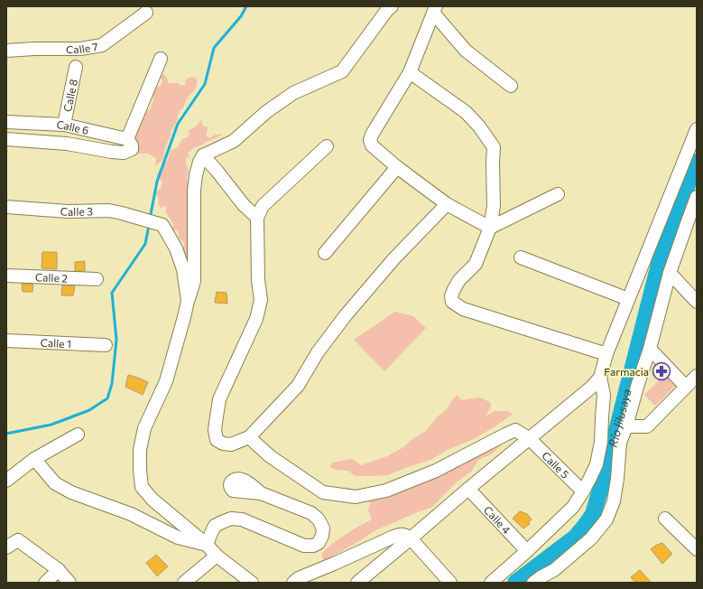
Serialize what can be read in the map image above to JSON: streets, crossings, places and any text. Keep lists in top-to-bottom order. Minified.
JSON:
{"streets":{"street":["Calle 7","Calle 8","Calle 6","Calle 3","Calle 2","Calle 1","Calle 5","Calle 4"]},"crossings":[["Calle 8","Calle 6"]],"water":["Río Jilusaya"],"places":{"pharmacy":["Farmacia"]}}
